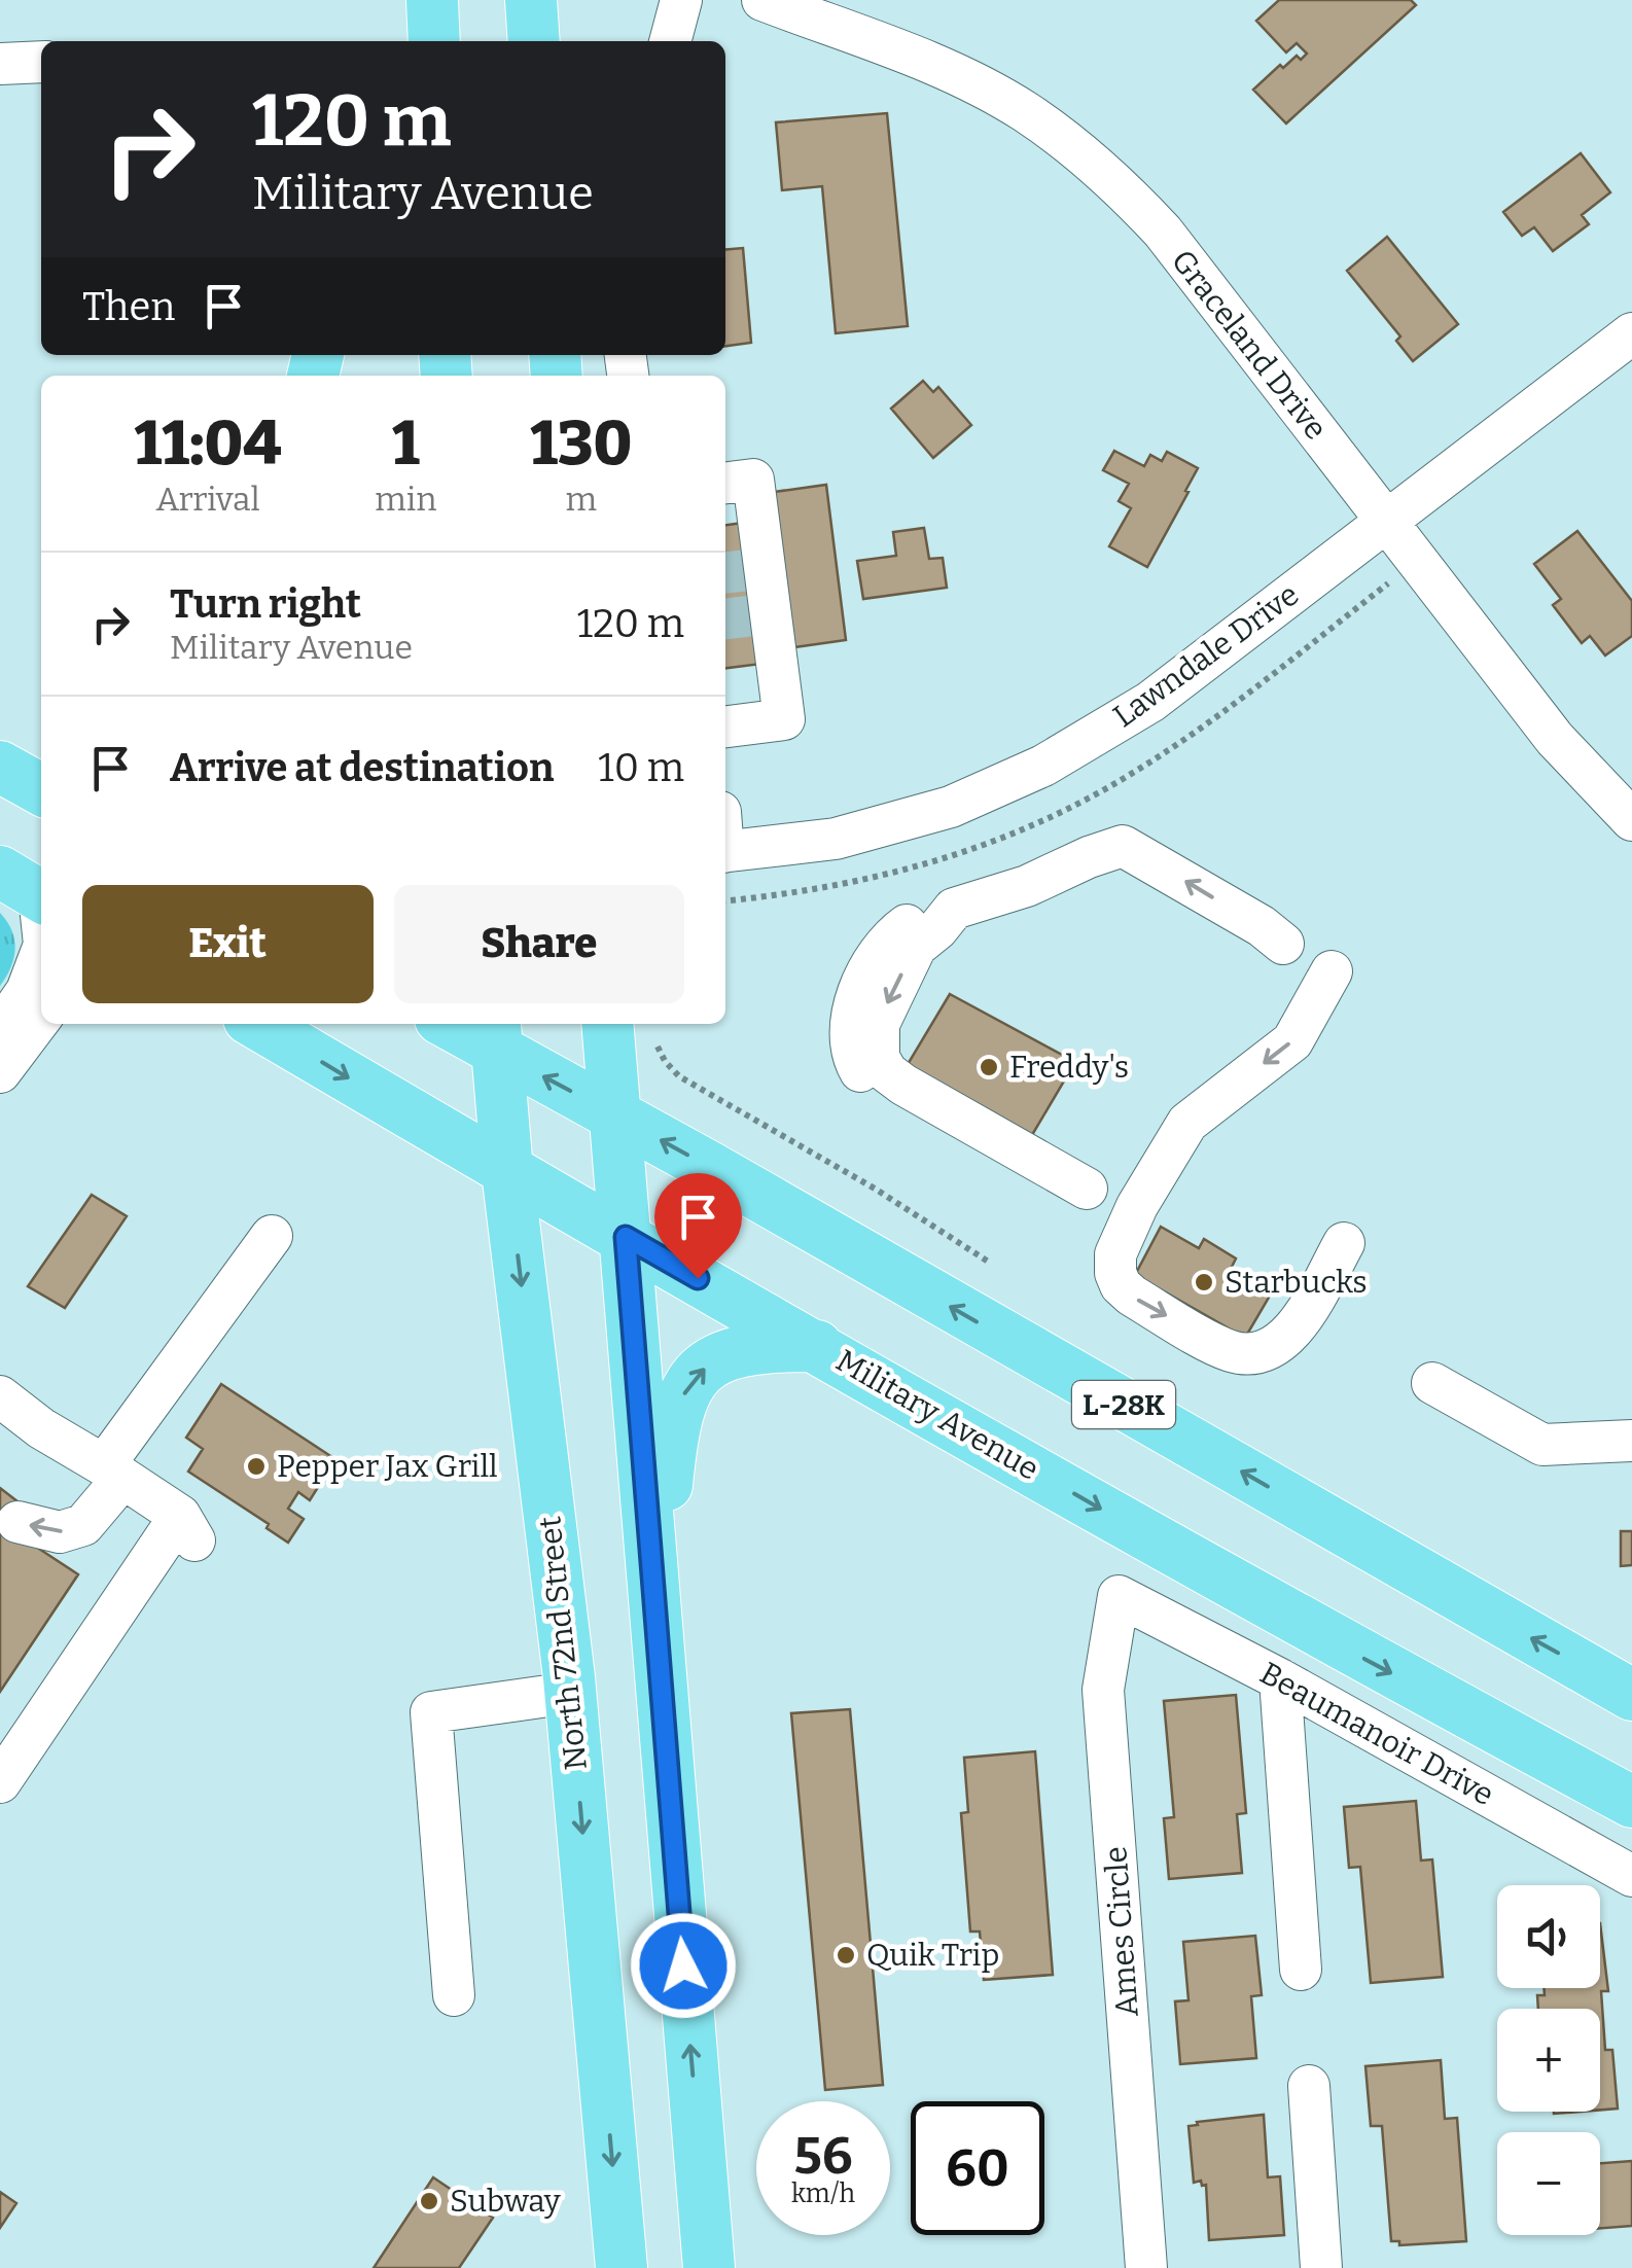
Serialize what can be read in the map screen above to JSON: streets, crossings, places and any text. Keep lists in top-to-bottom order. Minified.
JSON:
{"streets":{"main road":["L-28K","Military Avenue","North 72nd Street"],"street":["Graceland Drive","Lawndale Drive","Beaumanoir Drive","Ames Circle"]},"crossings":[["Graceland Drive","Lawndale Drive"],["L-28K","North 72nd Street"],["Military Avenue","North 72nd Street"],["Beaumanoir Drive","Ames Circle"]],"places":["Freddy's","Starbucks","Pepper Jax Grill","Quik Trip","Subway"],"page":{"turn":["120 m","Military Avenue"],"then":"Then","eta":["11:04","Arrival","1","min","130","m"],"list":[{"name":"Turn right","note":"Military Avenue","value":"120 m"},{"name":"Arrive at destination","value":"10 m"}],"buttons":["Exit","Share"],"map_buttons":["+","−"],"speed":"56 km/h","limit":"60"}}
